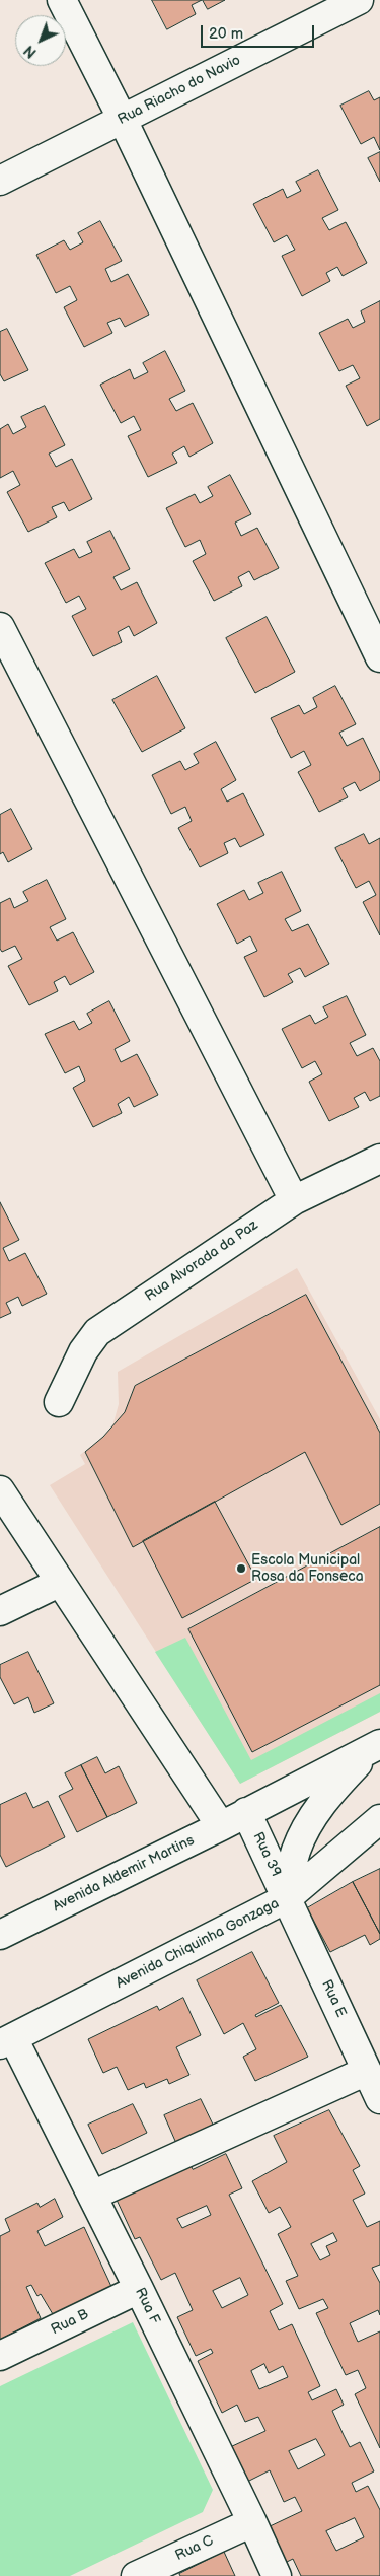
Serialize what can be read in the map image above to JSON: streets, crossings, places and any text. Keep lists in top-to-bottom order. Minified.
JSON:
{"streets":{"street":["Rua Riacho do Navio","Rua Alvorada da Paz","Rua 39","Avenida Aldemir Martins","Avenida Chiquinha Gonzaga","Rua E","Rua F","Rua B","Rua C"]},"crossings":[["Rua 39","Avenida Aldemir Martins"],["Rua 39","Avenida Chiquinha Gonzaga"],["Rua 39","Rua E"],["Avenida Chiquinha Gonzaga","Rua E"],["Avenida Chiquinha Gonzaga","Rua F"],["Rua F","Rua B"],["Rua F","Rua C"]],"places":["Escola Municipal Rosa da Fonseca"],"scale_bar":"20 m","north":"bottom left"}
